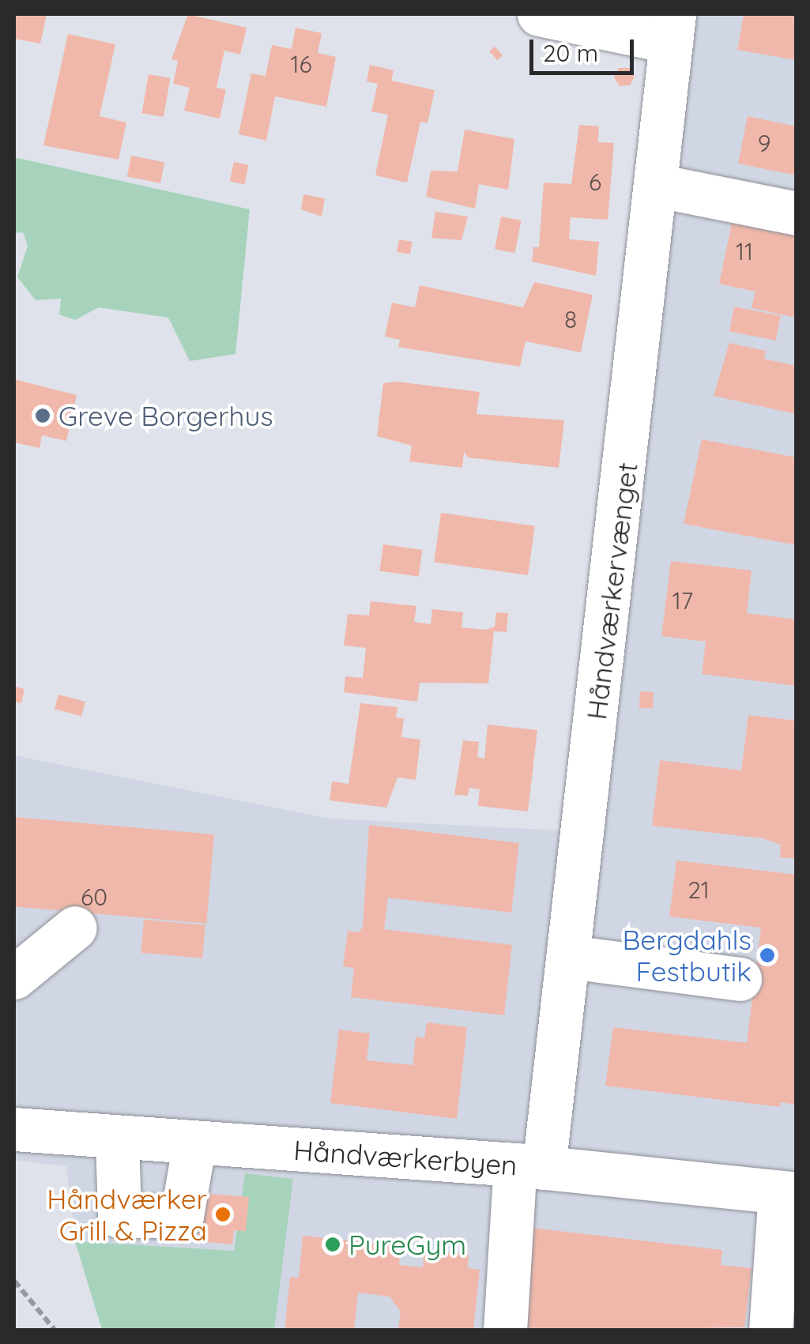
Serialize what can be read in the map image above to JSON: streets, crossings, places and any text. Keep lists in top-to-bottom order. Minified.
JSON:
{"streets":{"street":["Håndværkervænget","Håndværkerbyen"]},"crossings":[["Håndværkervænget","Håndværkerbyen"]],"places":["Greve Borgerhus","Bergdahls Festbutik","Håndværker Grill & Pizza","PureGym"],"house_numbers":["16","9","6","11","8","17","21","60"],"scale_bar":"20 m"}
